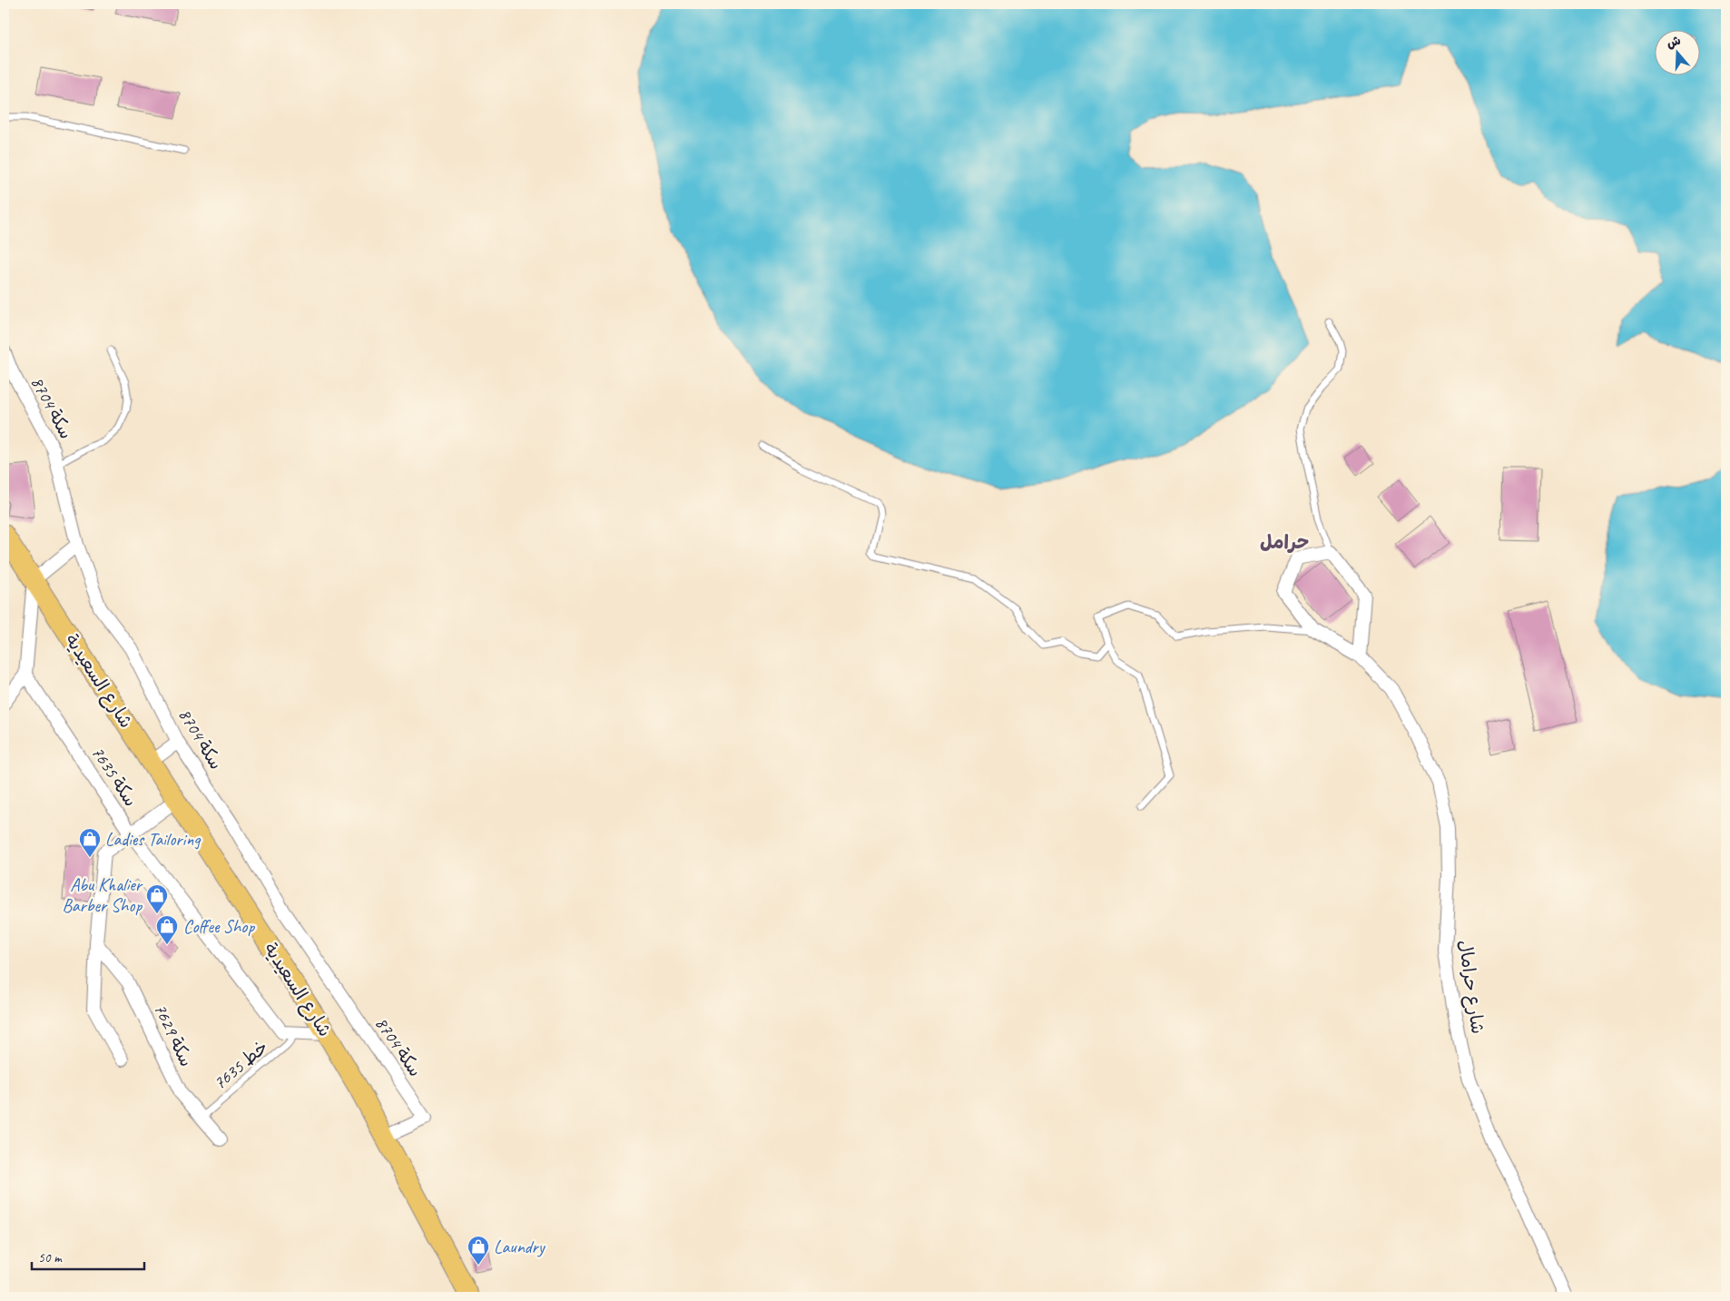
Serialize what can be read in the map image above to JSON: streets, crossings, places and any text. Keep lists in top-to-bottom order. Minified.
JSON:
{"streets":{"main road":["شارع السعيدية"],"street":["سكة 8704","سكة 7635","شارع حرامال","سكة 7629"],"lane":["7635 خط"]},"crossings":[["سكة 8704","شارع السعيدية"],["شارع السعيدية","سكة 7635"],["سكة 7635","7635 خط"],["سكة 7629","7635 خط"]],"districts":["حرامل"],"places":{"shop":["Ladies Tailoring","Abu Khalier Barber Shop","Coffee Shop","Laundry"]},"scale_bar":"50 m","north":"top"}
